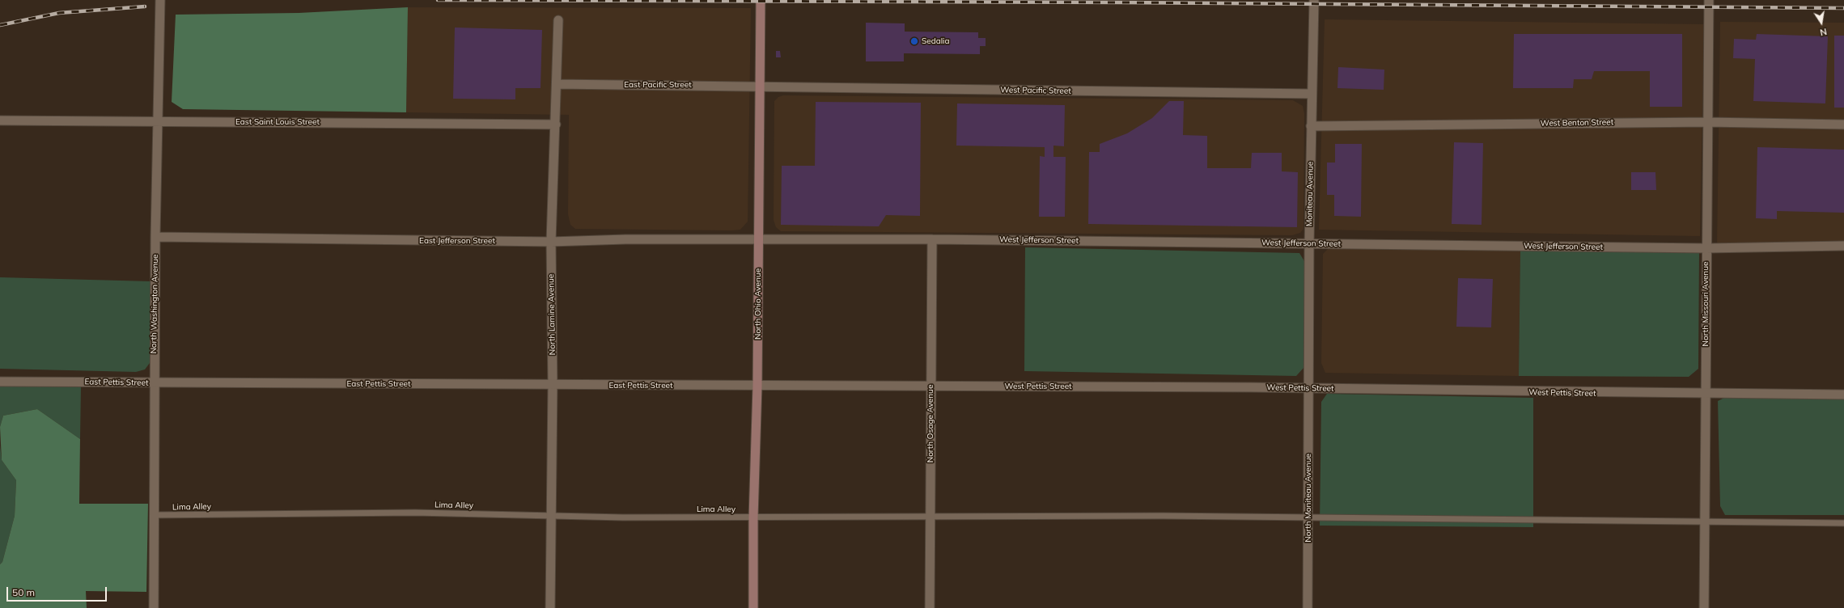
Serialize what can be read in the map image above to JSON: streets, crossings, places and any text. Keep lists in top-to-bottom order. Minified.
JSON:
{"streets":{"main road":["North Ohio Avenue"],"street":["East Pacific Street","West Pacific Street","East Saint Louis Street","West Benton Street","Moniteau Avenue","West Jefferson Street","East Jefferson Street","North Washington Avenue","North Missouri Avenue","North Lamine Avenue","East Pettis Street","West Pettis Street","North Osage Avenue","North Moniteau Avenue"],"lane":["Lima Alley"]},"crossings":[["East Pacific Street","West Pacific Street"],["East Pacific Street","North Ohio Avenue"],["East Pacific Street","North Lamine Avenue"],["West Pacific Street","Moniteau Avenue"],["West Pacific Street","North Ohio Avenue"],["East Saint Louis Street","North Washington Avenue"],["East Saint Louis Street","North Lamine Avenue"],["West Benton Street","Moniteau Avenue"],["West Benton Street","North Missouri Avenue"],["Moniteau Avenue","West Jefferson Street"],["Moniteau Avenue","West Pettis Street"],["Moniteau Avenue","North Moniteau Avenue"],["West Jefferson Street","East Jefferson Street"],["West Jefferson Street","North Ohio Avenue"],["West Jefferson Street","North Missouri Avenue"],["West Jefferson Street","North Osage Avenue"],["East Jefferson Street","North Washington Avenue"],["East Jefferson Street","North Ohio Avenue"],["East Jefferson Street","North Lamine Avenue"],["North Washington Avenue","East Pettis Street"],["North Washington Avenue","Lima Alley"],["North Ohio Avenue","East Pettis Street"],["North Ohio Avenue","West Pettis Street"],["North Ohio Avenue","Lima Alley"],["North Missouri Avenue","West Pettis Street"],["North Missouri Avenue","Lima Alley"],["North Lamine Avenue","East Pettis Street"],["North Lamine Avenue","Lima Alley"],["East Pettis Street","West Pettis Street"],["West Pettis Street","North Osage Avenue"],["West Pettis Street","North Moniteau Avenue"],["North Osage Avenue","Lima Alley"],["North Moniteau Avenue","Lima Alley"]],"places":["Sedalia"],"scale_bar":"50 m","north":"bottom"}
